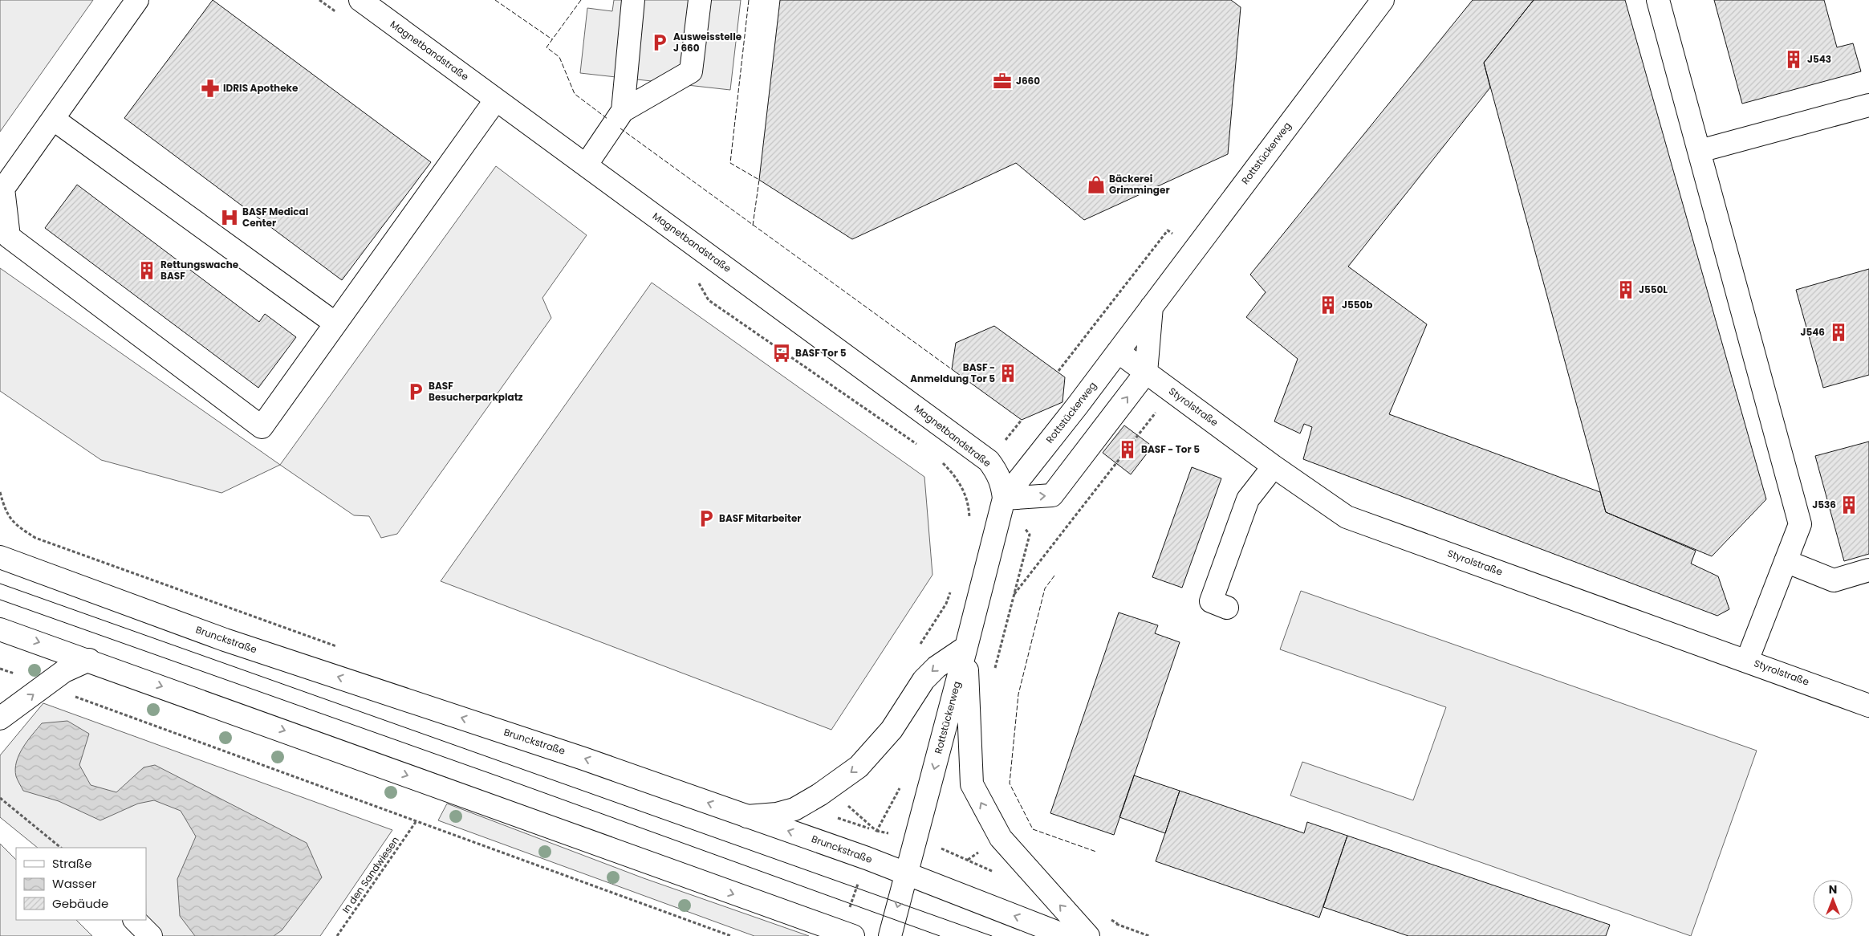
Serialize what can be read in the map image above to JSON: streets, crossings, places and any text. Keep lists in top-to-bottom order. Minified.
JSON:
{"streets":{"street":["Magnetbandstraße","Rottstückerweg","Styrolstraße","Brunckstraße"],"path":["In den Sandwiesen"]},"crossings":[["Magnetbandstraße","Rottstückerweg"],["Rottstückerweg","Styrolstraße"],["Rottstückerweg","Brunckstraße"]],"places":{"parking":["Ausweisstelle J 660","BASF Besucherparkplatz","BASF Mitarbeiter"],"building":["J543","Rettungswache BASF","J550L","J550b","J546","BASF - Anmeldung Tor 5","BASF - Tor 5","J536"],"office":["J660"],"pharmacy":["IDRIS Apotheke"],"shop":["Bäckerei Grimminger"],"hospital":["BASF Medical Center"],"bus stop":["BASF Tor 5"]},"legend":["Straße","Wasser","Gebäude"],"north":"top"}
